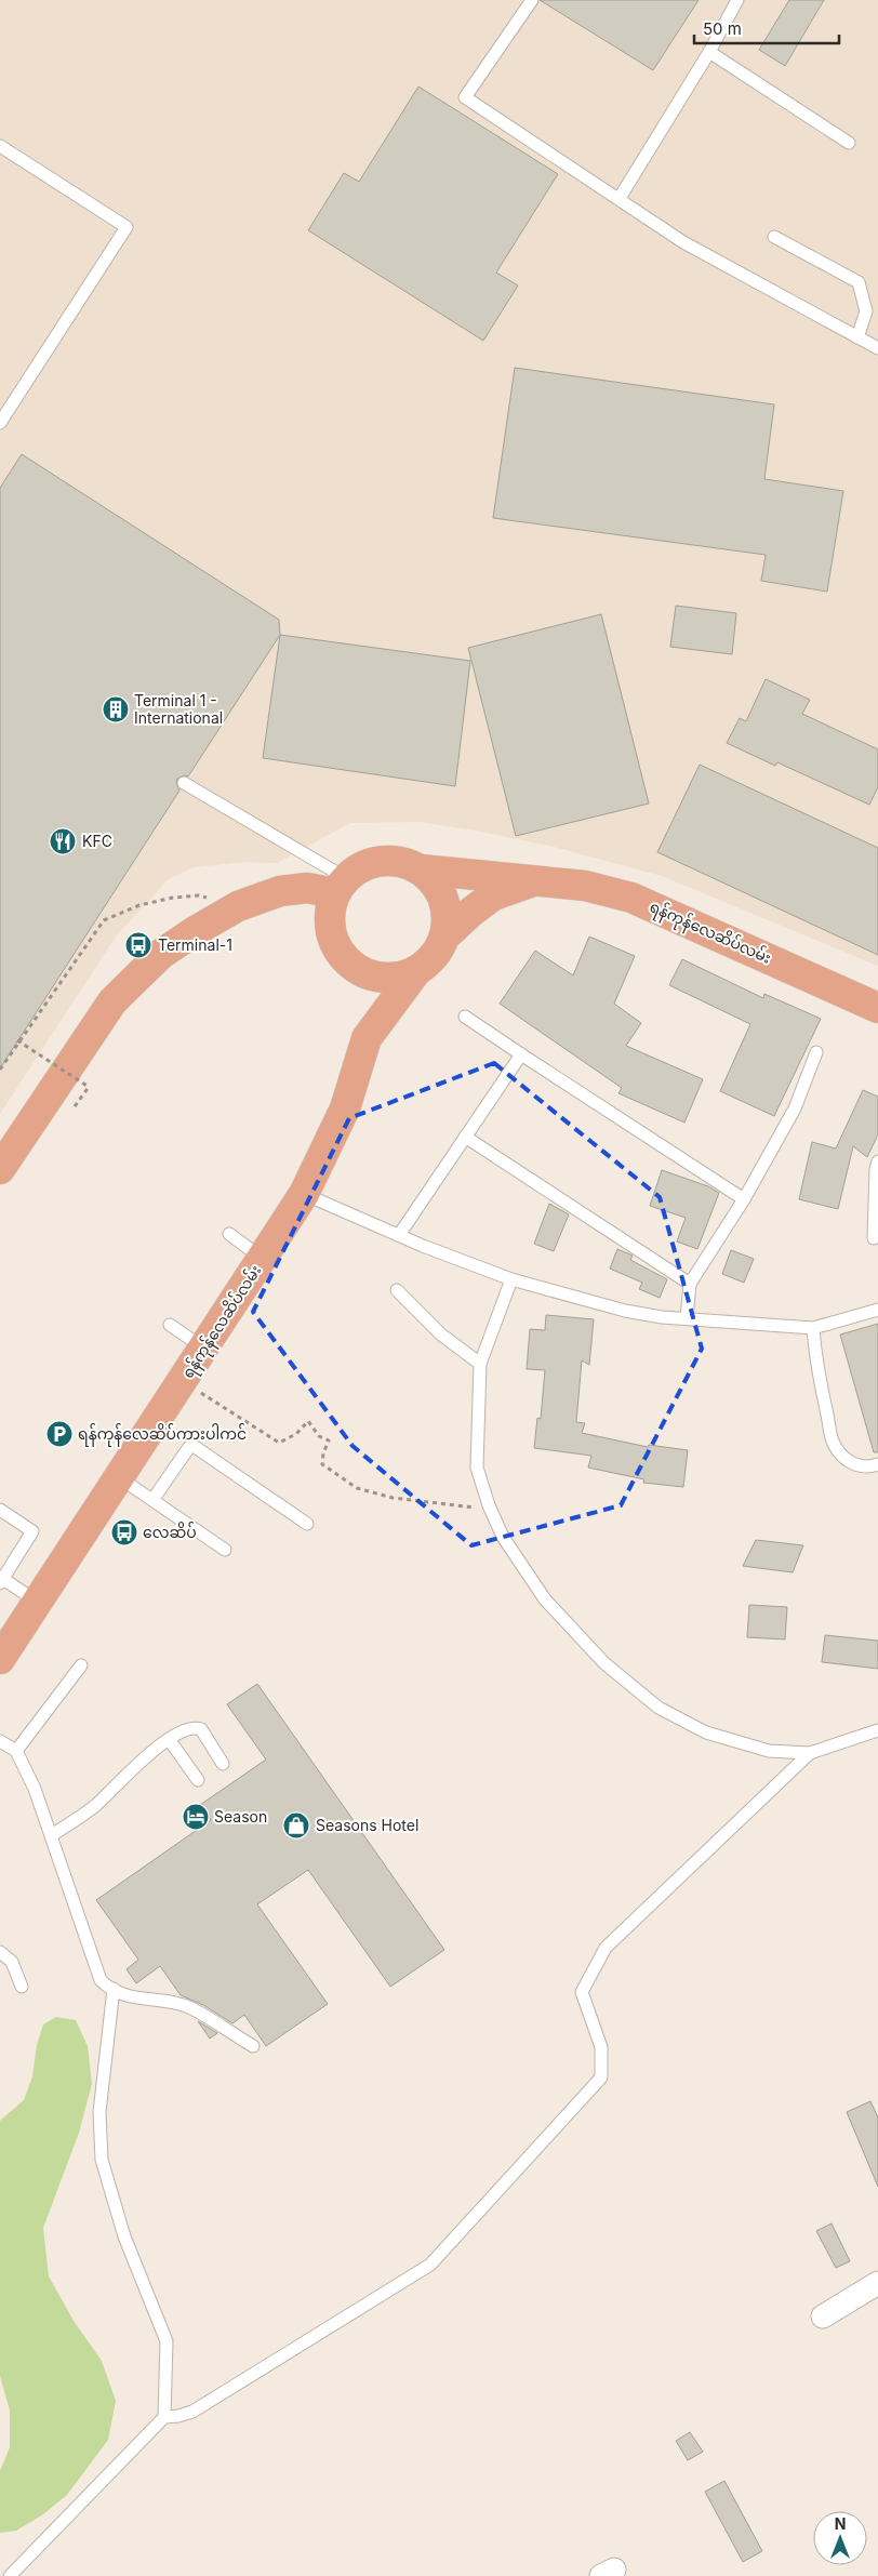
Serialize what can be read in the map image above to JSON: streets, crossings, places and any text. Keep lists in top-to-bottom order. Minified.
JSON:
{"streets":{"main road":["ရန်ကုန်လေဆိပ်လမ်း"]},"places":{"building":["Terminal 1 - International"],"restaurant":["KFC"],"bus stop":["Terminal-1","လေဆိပ်"],"parking":["ရန်ကုန်လေဆိပ်ကားပါကင်"],"hotel":["Season"],"shop":["Seasons Hotel"]},"scale_bar":"50 m","north":"top"}
